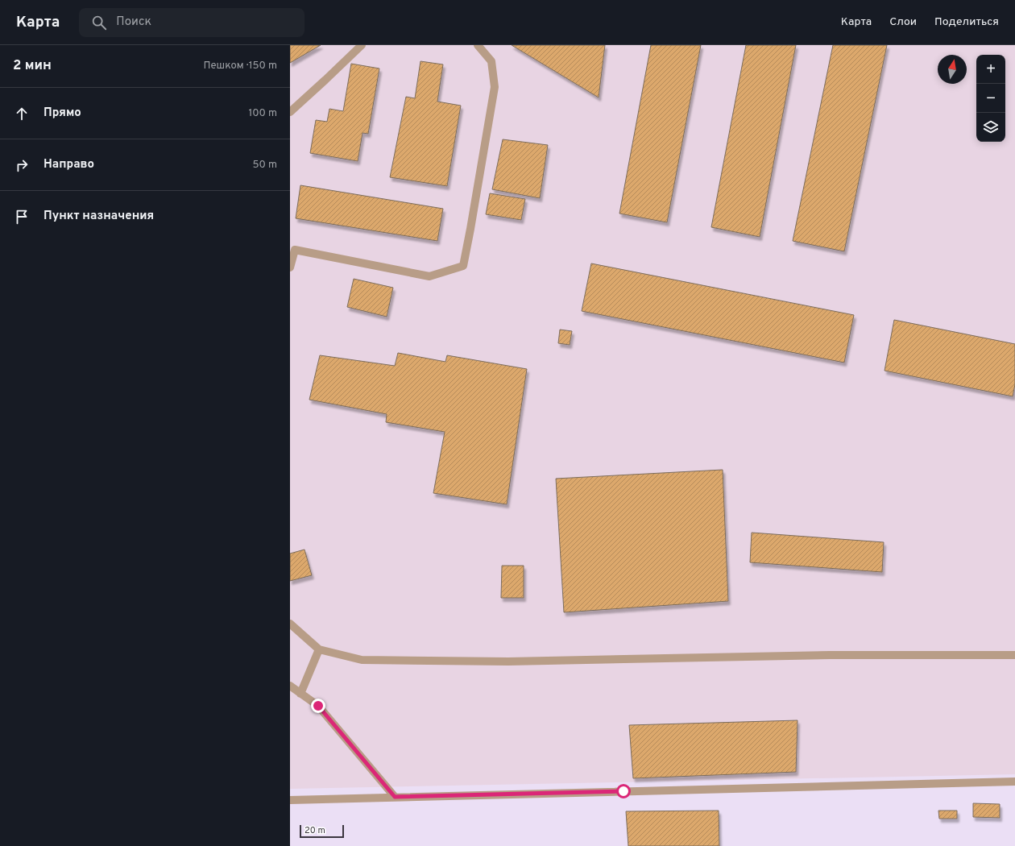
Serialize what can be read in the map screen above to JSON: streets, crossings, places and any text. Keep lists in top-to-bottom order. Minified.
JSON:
{"scale_bar":"20 m","north":"top","page":{"header":"Карта","search":"Поиск","nav":["Карта","Слои","Поделиться"],"heading":["2 мин","Пешком · 150 m"],"map_buttons":["+","−"],"list":[["Прямо","100 m"],["Направо","50 m"],"Пункт назначения"],"scale":"20 m"}}
